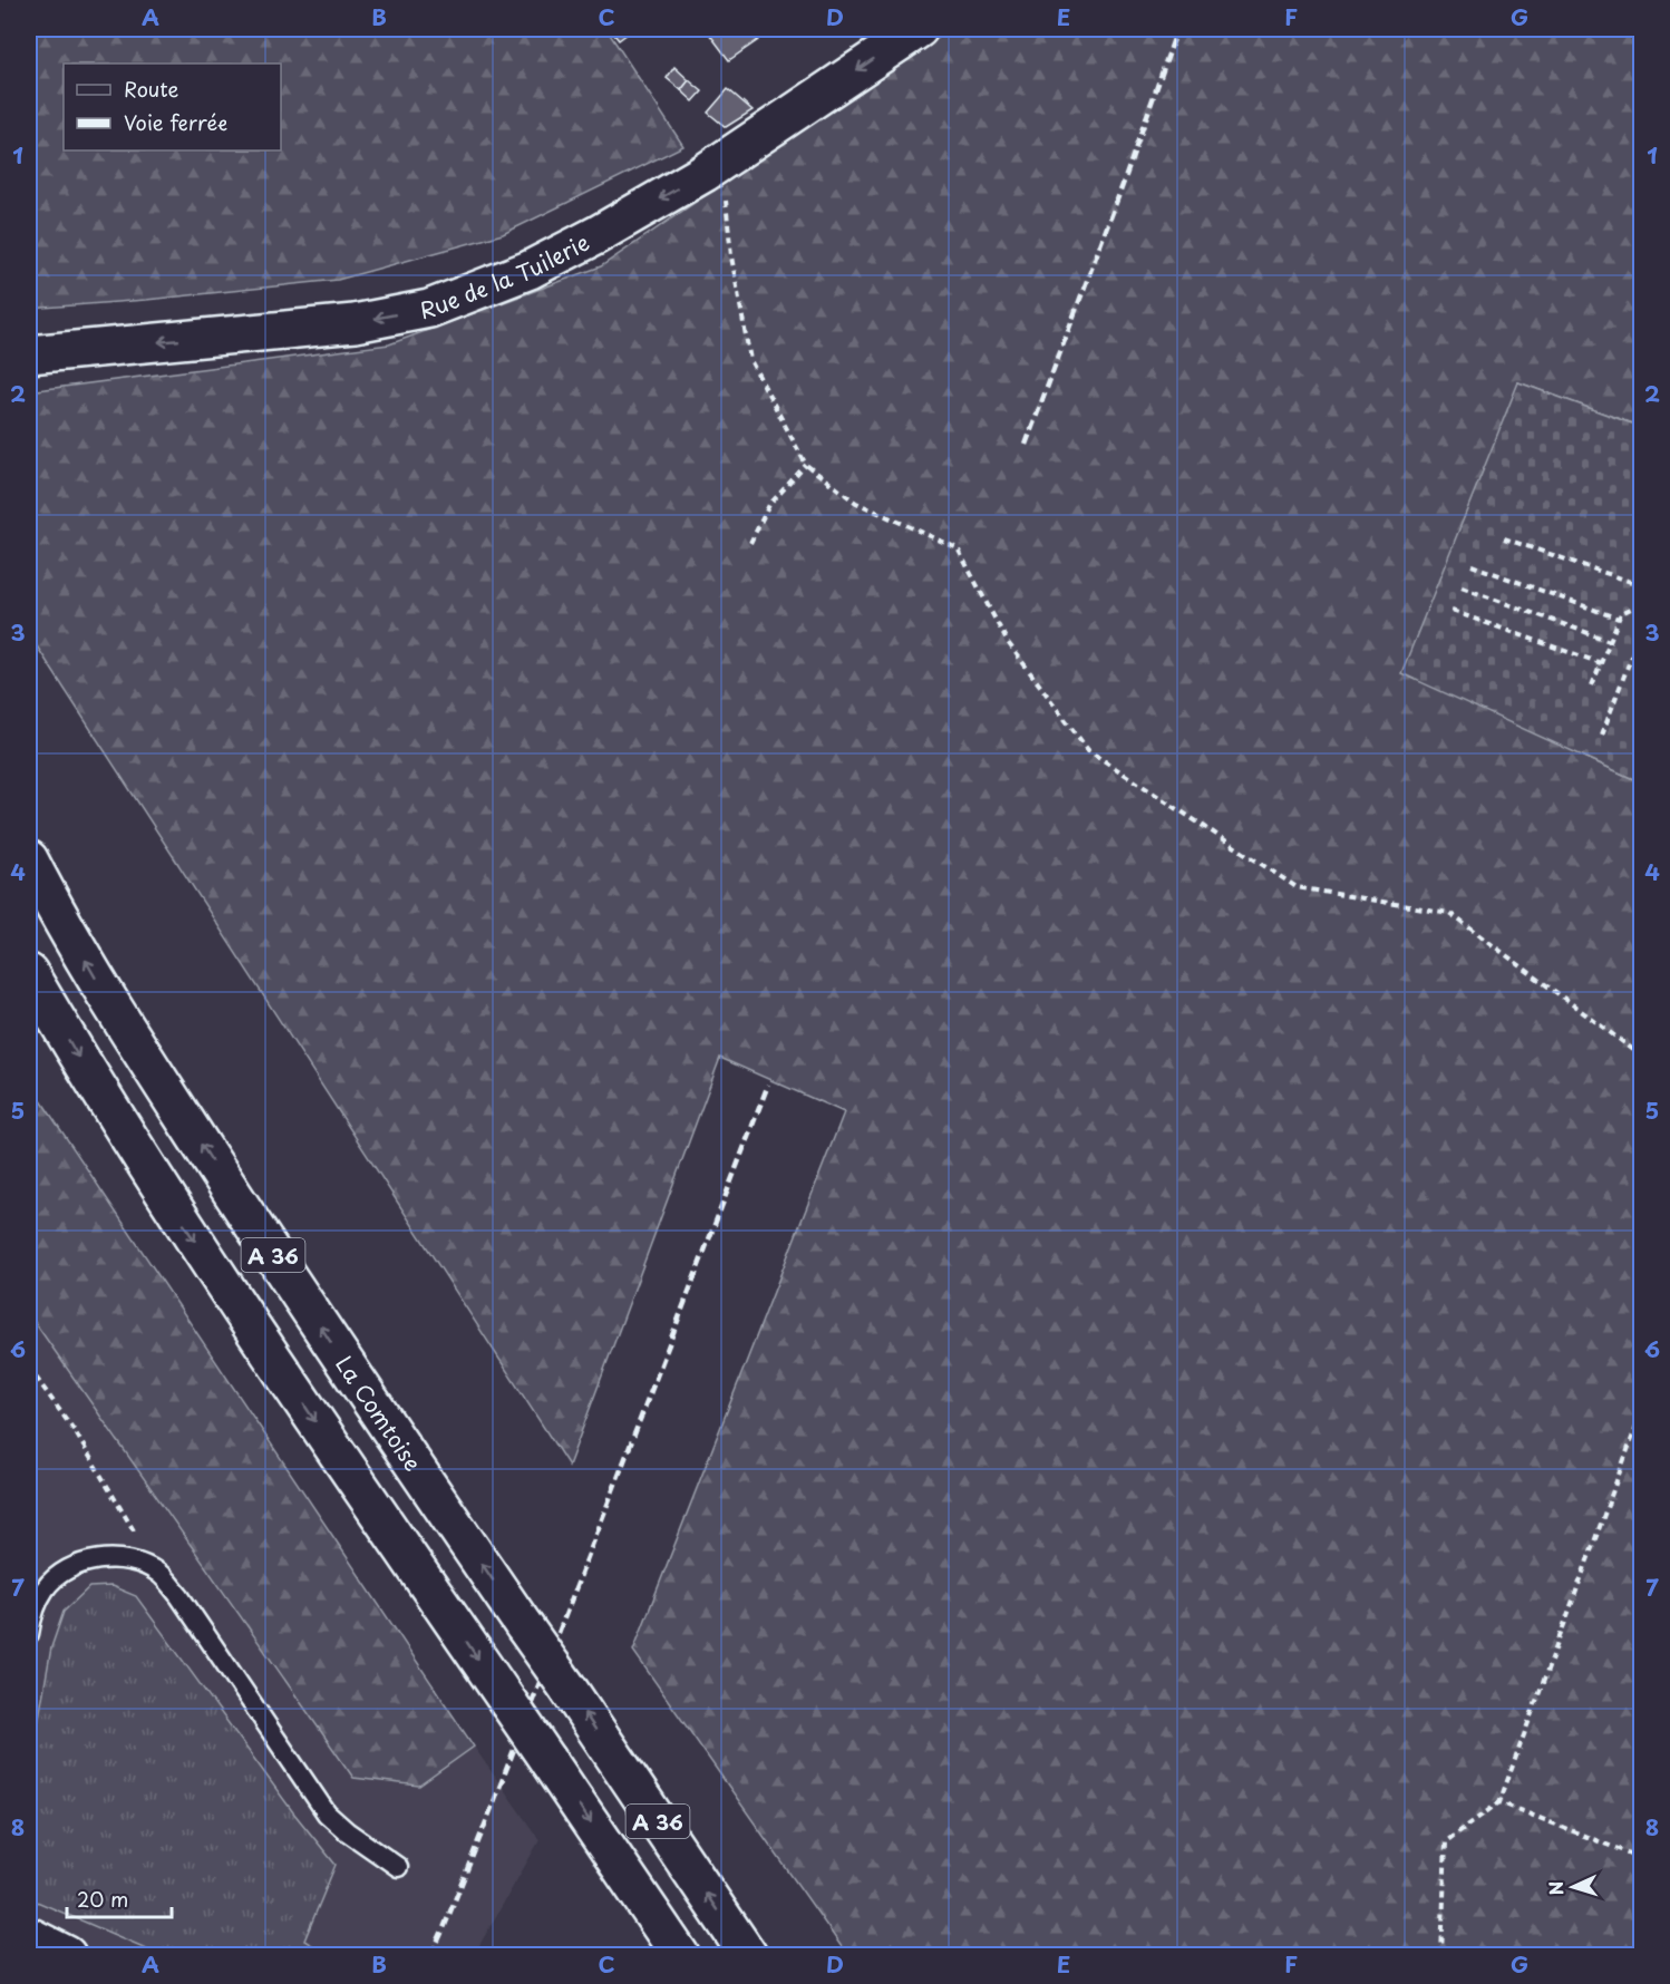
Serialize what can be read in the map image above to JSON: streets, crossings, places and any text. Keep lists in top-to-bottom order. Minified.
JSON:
{"streets":{"main road":["Rue de la Tuilerie","A 36","La Comtoise"]},"one_way":["Rue de la Tuilerie"],"legend":["Route","Voie ferrée"],"scale_bar":"20 m","north":"left","grid":{"columns":["A","B","C","D","E","F","G"],"rows":["1","2","3","4","5","6","7","8"]}}
